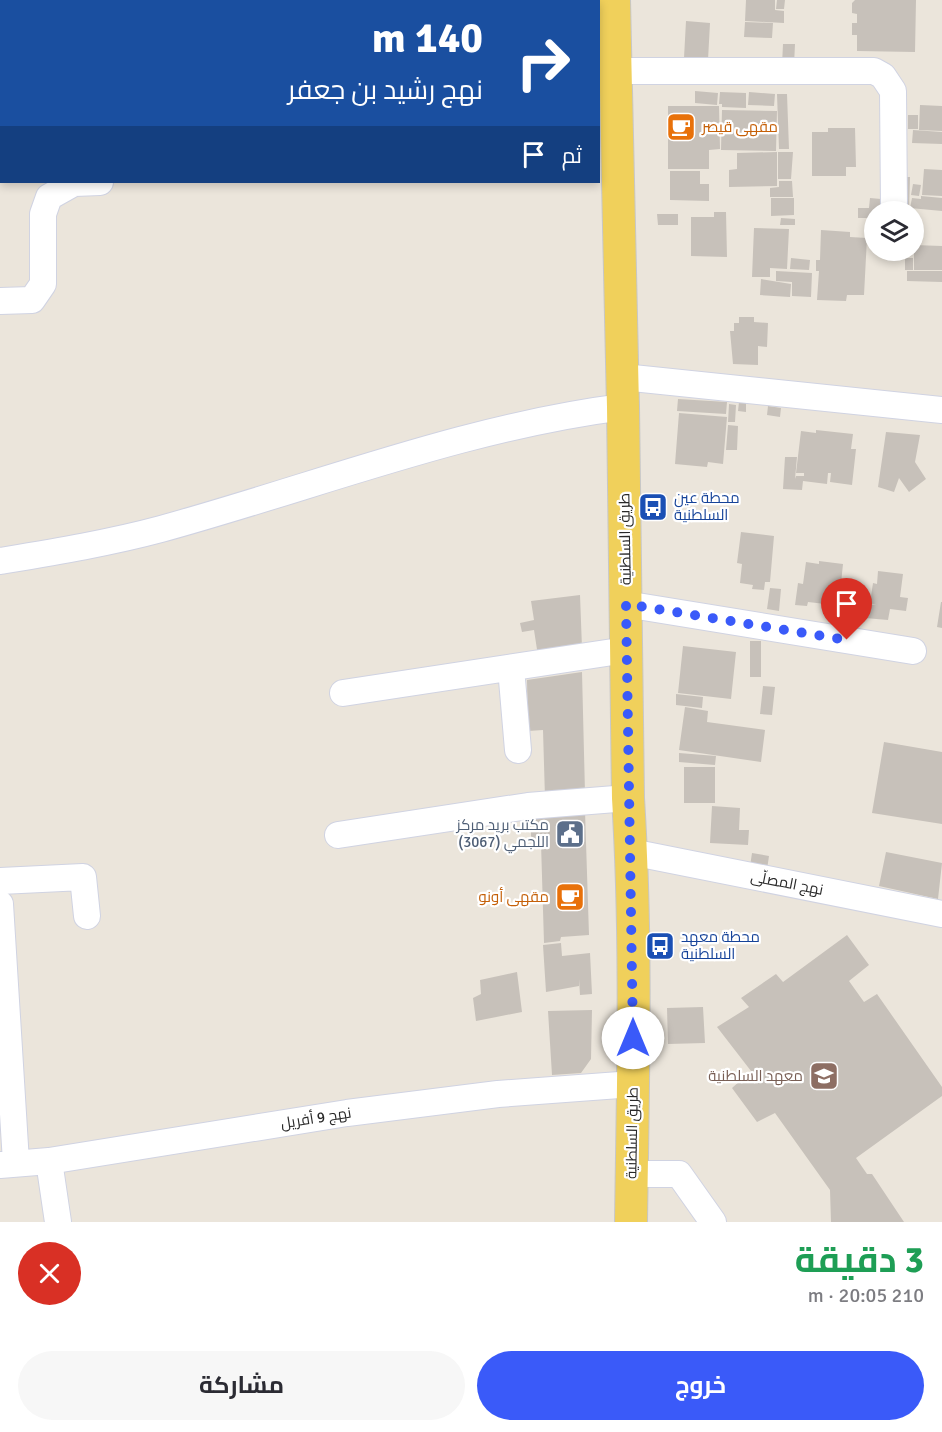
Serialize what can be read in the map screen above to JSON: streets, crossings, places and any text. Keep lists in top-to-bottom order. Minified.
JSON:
{"streets":{"main road":["طريق السلطنية"],"street":["نهج المصلّى","نهج 9 أفريل"]},"crossings":[["طريق السلطنية","نهج المصلّى"],["طريق السلطنية","نهج 9 أفريل"]],"places":{"cafe":["مقهى قيصر","مقهى أونو"],"bus stop":["محطة عين السلطنية","محطة معهد السلطنية"],"public building":["مكتب بريد مركز اللجمي (3067)"],"school or university":["معهد السلطنية"]},"page":{"turn":["140 m","نهج رشيد بن جعفر"],"then":"ثم","heading":["3 دقيقة","210 m · 20:05"],"buttons":["خروج","مشاركة"]}}
